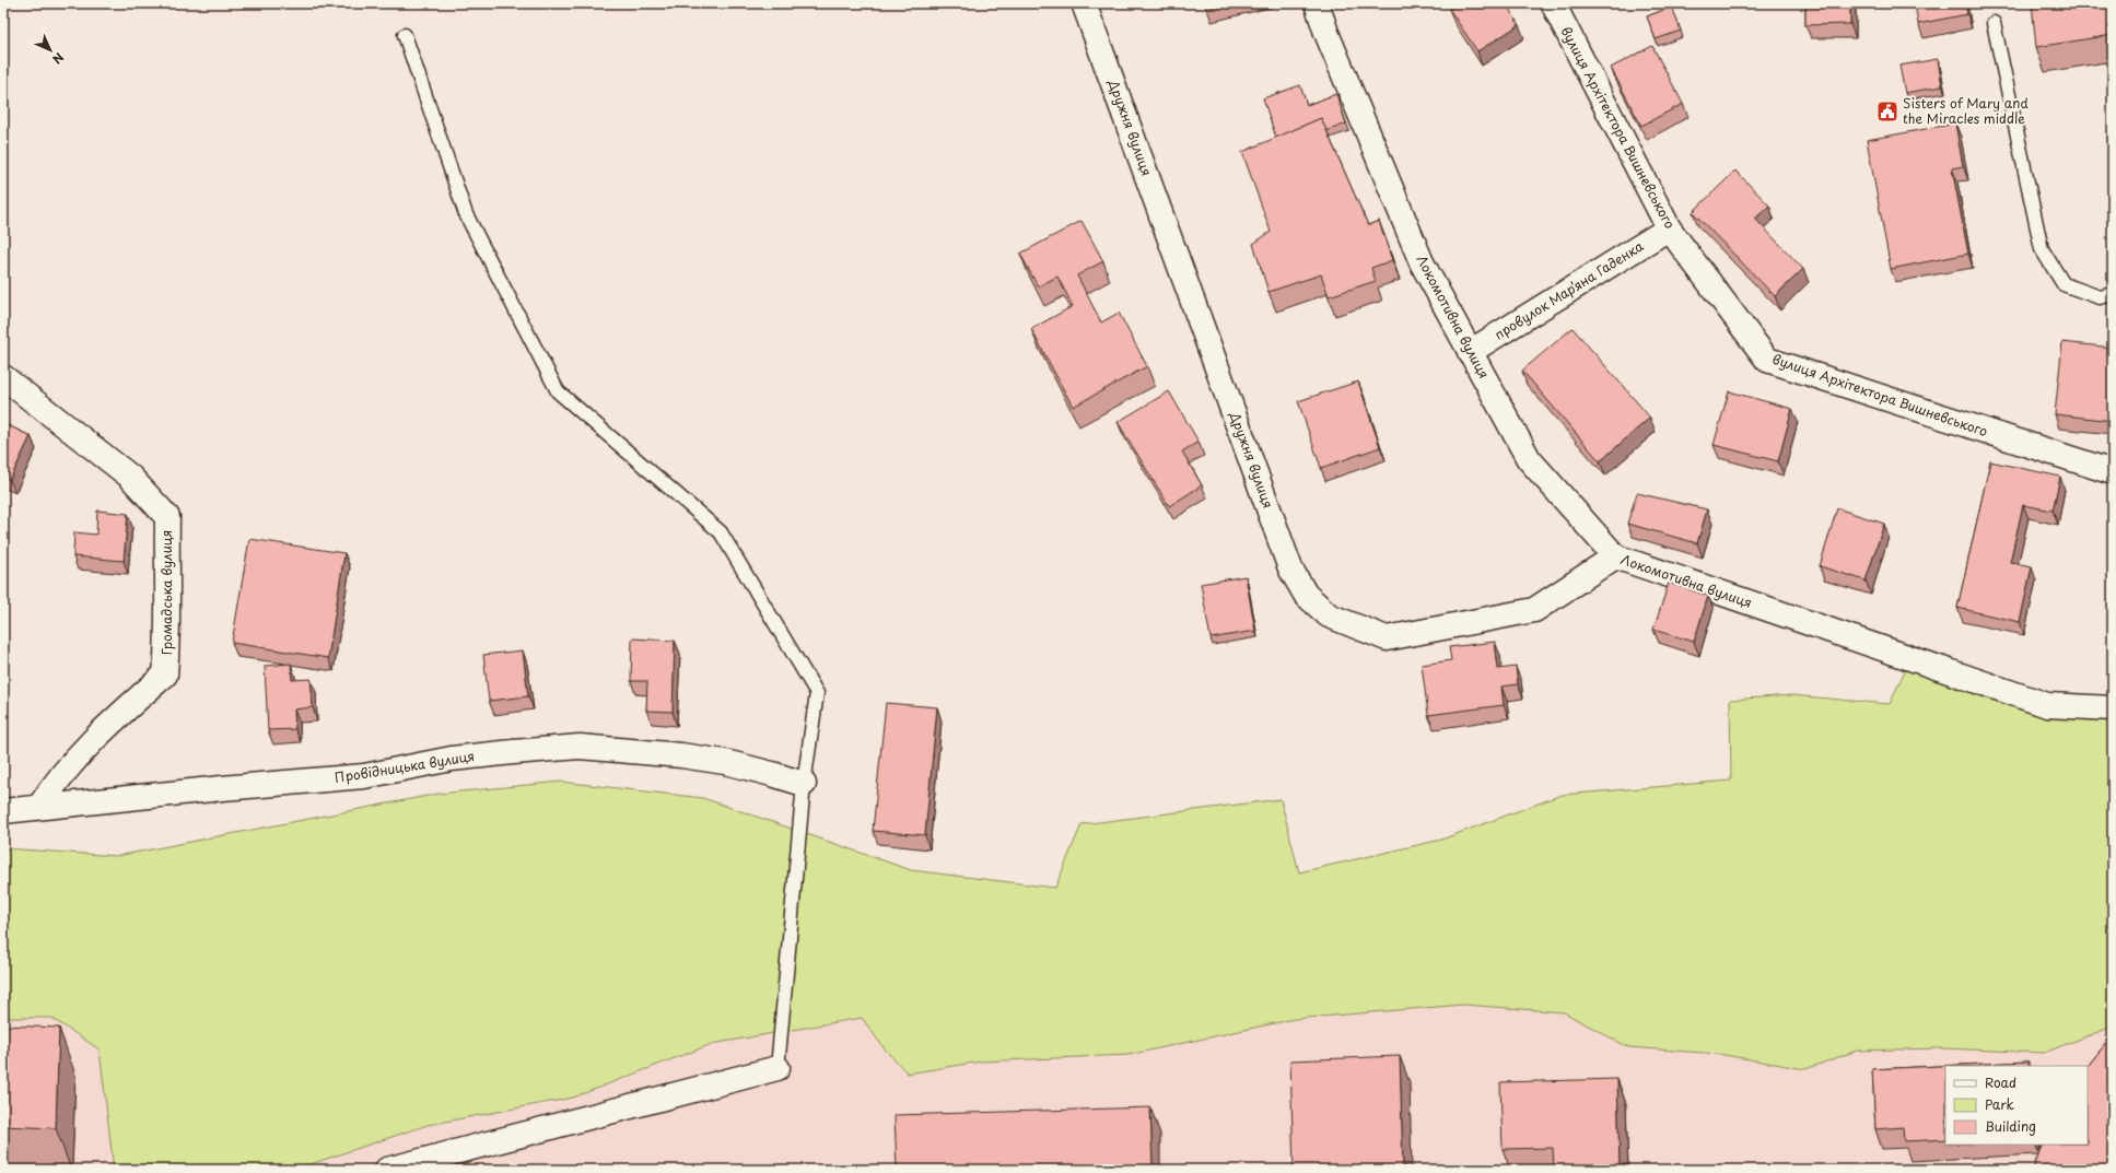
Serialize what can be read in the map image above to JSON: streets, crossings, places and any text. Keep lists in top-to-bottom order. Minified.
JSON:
{"streets":{"street":["Дружня вулиця","вулиця Архітектора Вишневського","провулок Мар’яна Гаденка","Локомотивна вулиця","Громадська вулиця","Провідницька вулиця"]},"crossings":[["Дружня вулиця","Локомотивна вулиця"],["вулиця Архітектора Вишневського","провулок Мар’яна Гаденка"],["провулок Мар’яна Гаденка","Локомотивна вулиця"],["Громадська вулиця","Провідницька вулиця"]],"places":{"public building":["Sisters of Mary and the Miracles middle"]},"legend":["Road","Park","Building"],"north":"bottom right"}
